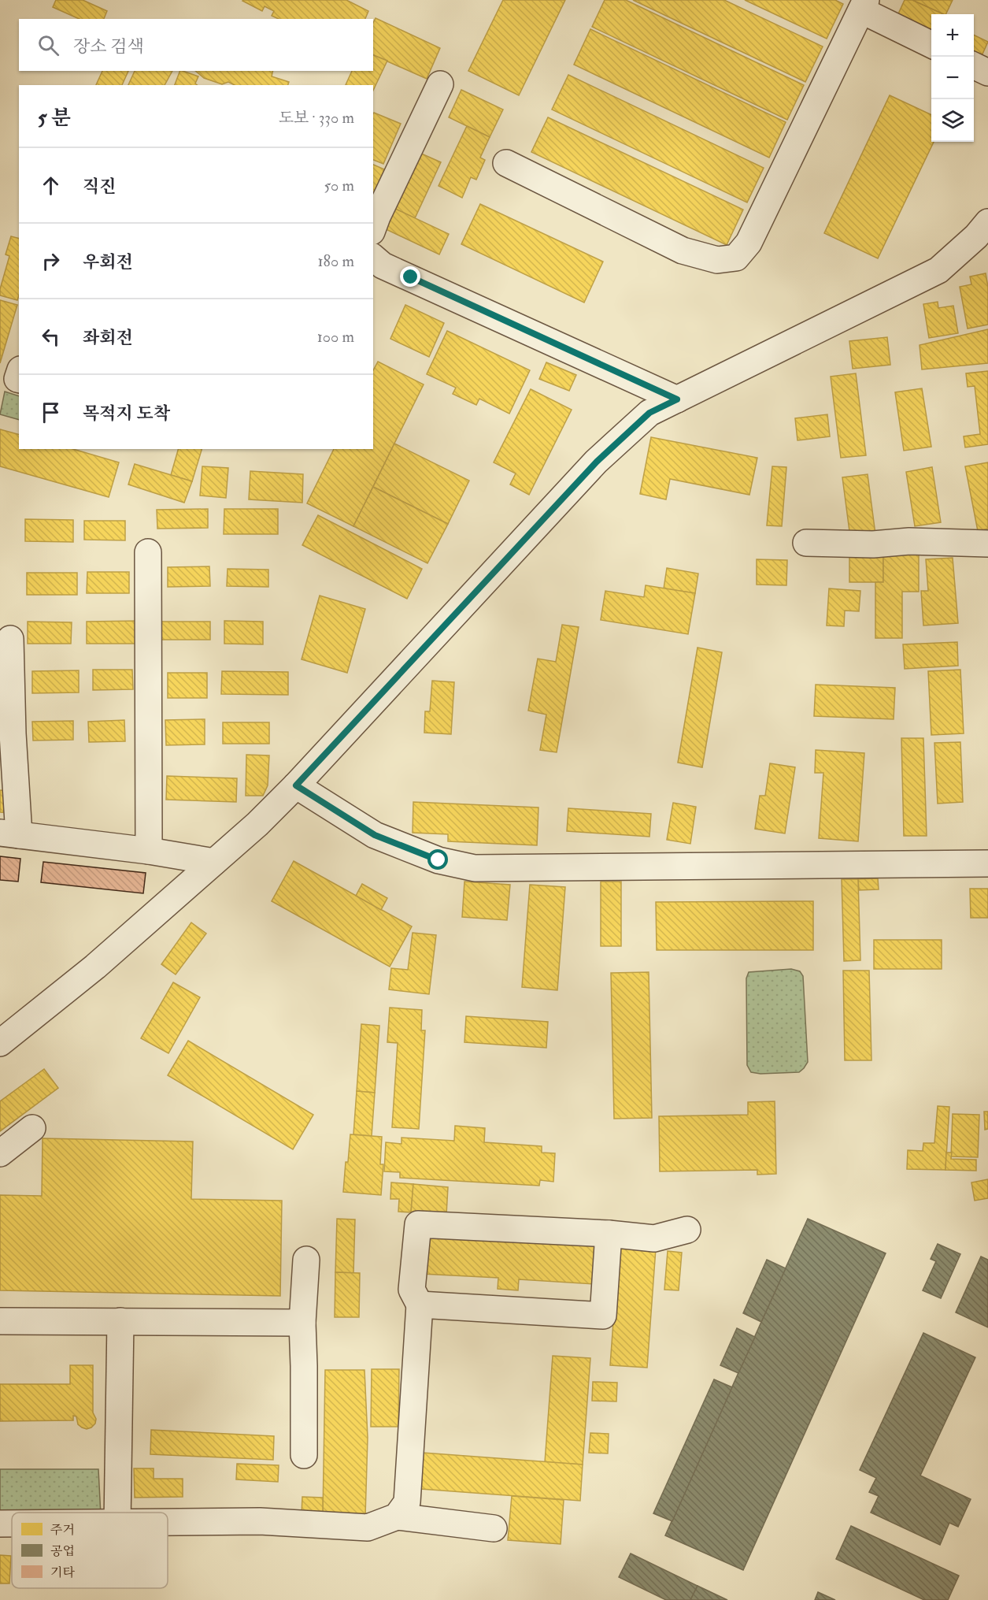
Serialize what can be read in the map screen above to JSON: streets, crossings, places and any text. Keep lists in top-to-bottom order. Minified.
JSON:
{"legend":["주거","공업","기타"],"page":{"map_buttons":["+","−"],"search":"장소 검색","heading":["5 분","도보 · 330 m"],"list":[["직진","50 m"],["우회전","180 m"],["좌회전","100 m"],"목적지 도착"]}}
